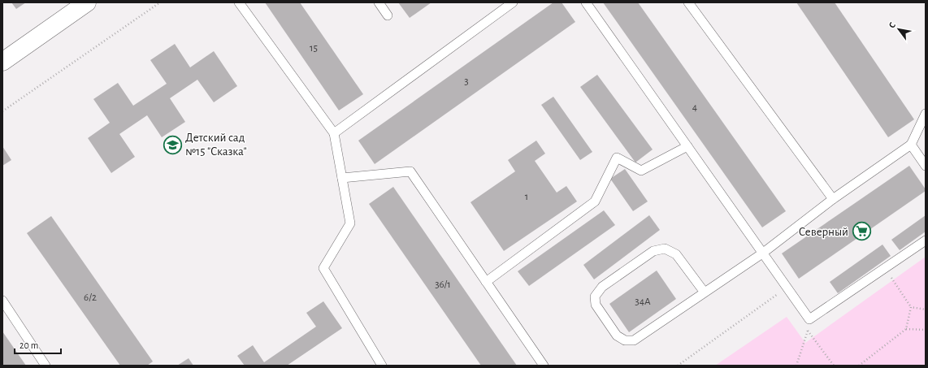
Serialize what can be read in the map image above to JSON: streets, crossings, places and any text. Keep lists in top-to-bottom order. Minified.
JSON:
{"places":{"school or university":["Детский сад №15 \"Сказка\""],"supermarket":["Северный"]},"house_numbers":["15","3","4","1","36/1","6/2","34А"],"scale_bar":"20 m","north":"top left"}
